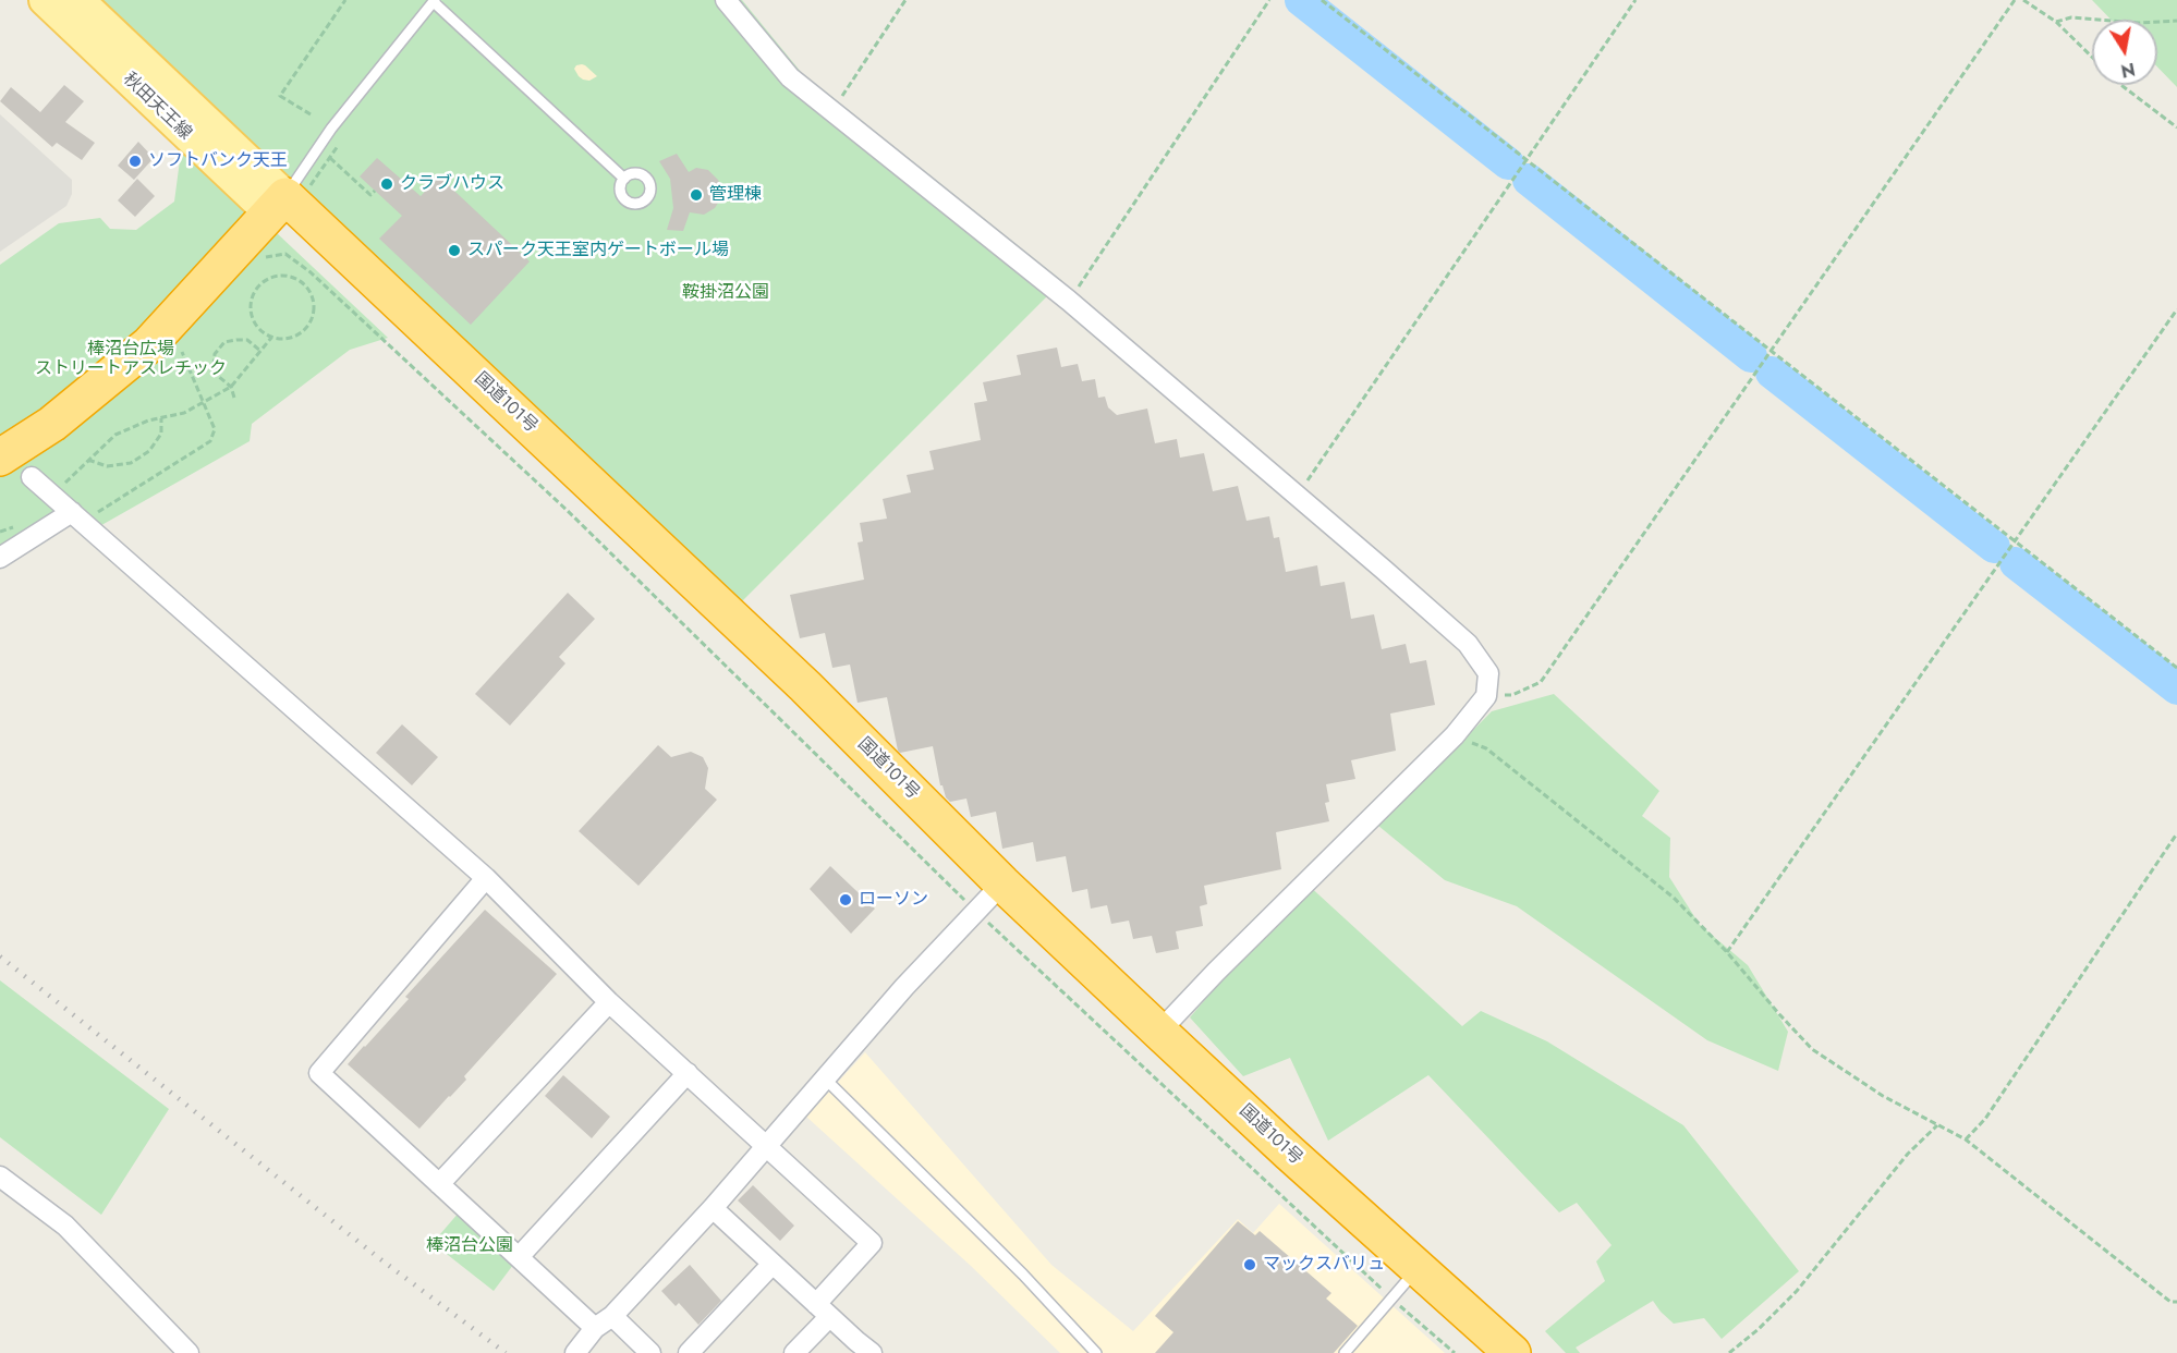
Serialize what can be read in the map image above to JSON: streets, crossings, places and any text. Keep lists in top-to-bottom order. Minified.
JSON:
{"streets":{"highway":["国道101号"],"main road":["秋田天王線"]},"crossings":[["秋田天王線","国道101号"]],"parks":["鞍掛沼公園","棒沼台広場 ストリートアスレチック","棒沼台公園"],"places":["ソフトバンク天王","クラブハウス","管理棟","スパーク天王室内ゲートボール場","ローソン","マックスバリュ"],"north":"bottom"}
